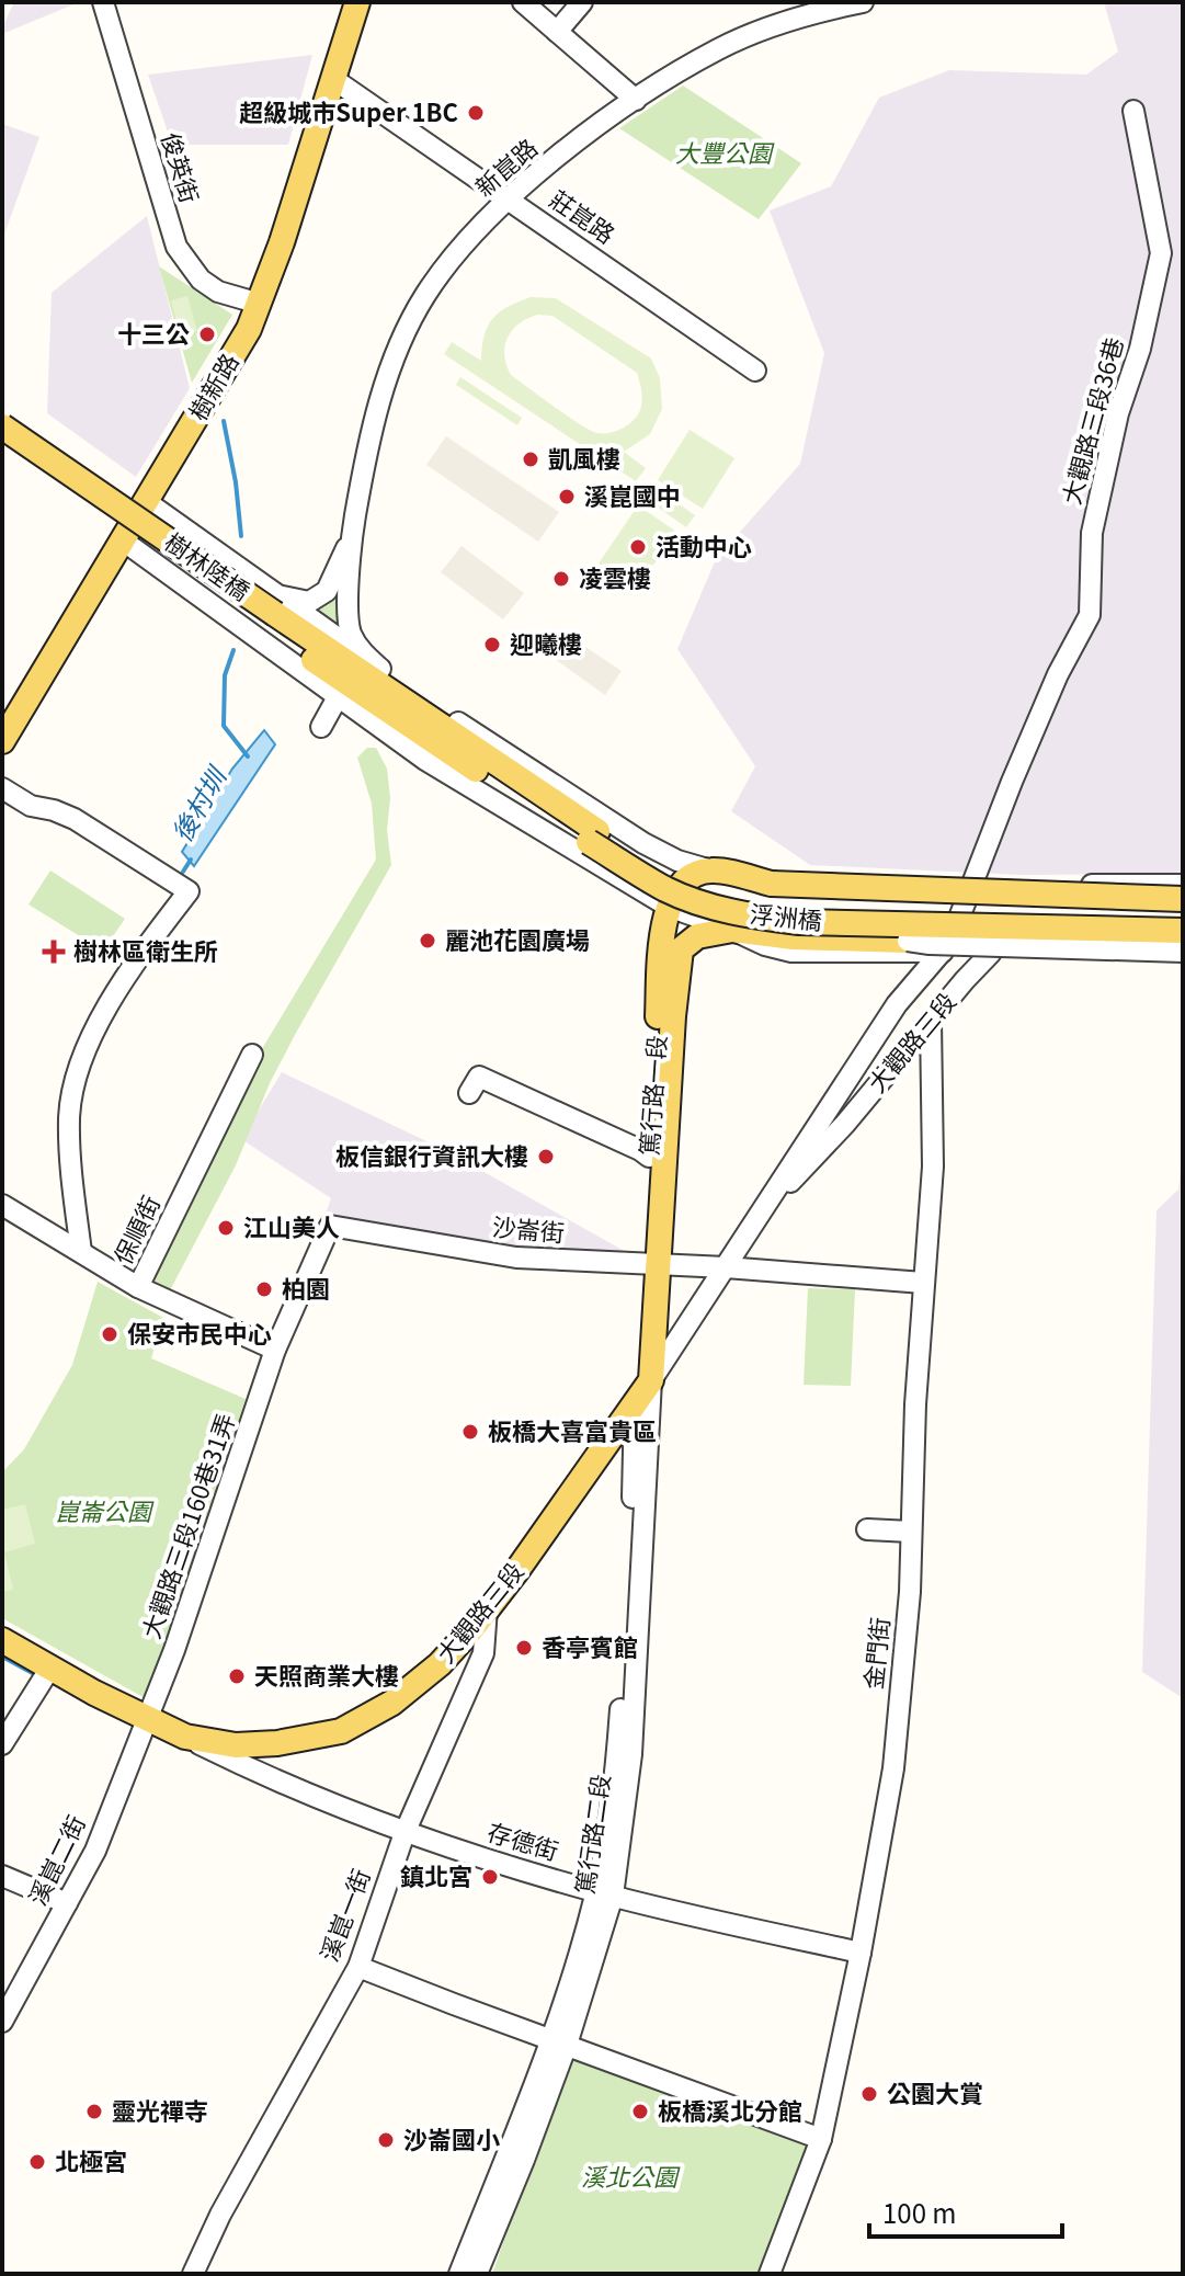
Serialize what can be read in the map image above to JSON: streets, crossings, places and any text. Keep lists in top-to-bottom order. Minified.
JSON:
{"streets":{"main road":["樹新路","樹林陸橋","浮洲橋","大觀路三段","篤行路一段"],"street":["俊英街","新崑路","莊崑路","大觀路三段36巷","保順街","沙崙街","大觀路三段160巷31弄","金門街","篤行路二段","存德街","溪崑二街","溪崑一街"]},"crossings":[["俊英街","樹新路"],["新崑路","莊崑路"],["新崑路","樹林陸橋"],["莊崑路","樹新路"],["大觀路三段36巷","大觀路三段"],["樹林陸橋","浮洲橋"],["大觀路三段","篤行路一段"],["大觀路三段","沙崙街"],["大觀路三段","大觀路三段160巷31弄"],["大觀路三段","金門街"],["大觀路三段","篤行路二段"],["大觀路三段","存德街"],["大觀路三段","溪崑二街"],["大觀路三段","溪崑一街"],["篤行路一段","沙崙街"],["篤行路一段","篤行路二段"],["沙崙街","大觀路三段160巷31弄"],["沙崙街","金門街"],["大觀路三段160巷31弄","溪崑二街"],["金門街","存德街"],["篤行路二段","存德街"],["存德街","溪崑一街"]],"water":["後村圳"],"parks":["大豐公園","崑崙公園","溪北公園"],"places":{"other":["超級城市Super 1BC","十三公","凱風樓","溪崑國中","活動中心","凌雲樓","迎曦樓","麗池花園廣場","板信銀行資訊大樓","江山美人","柏園","保安市民中心","板橋大喜富貴區","香亭賓館","天照商業大樓","鎮北宮","公園大賞","靈光禪寺","板橋溪北分館","沙崙國小","北極宮"],"health":["樹林區衛生所"]},"scale_bar":"100 m"}
